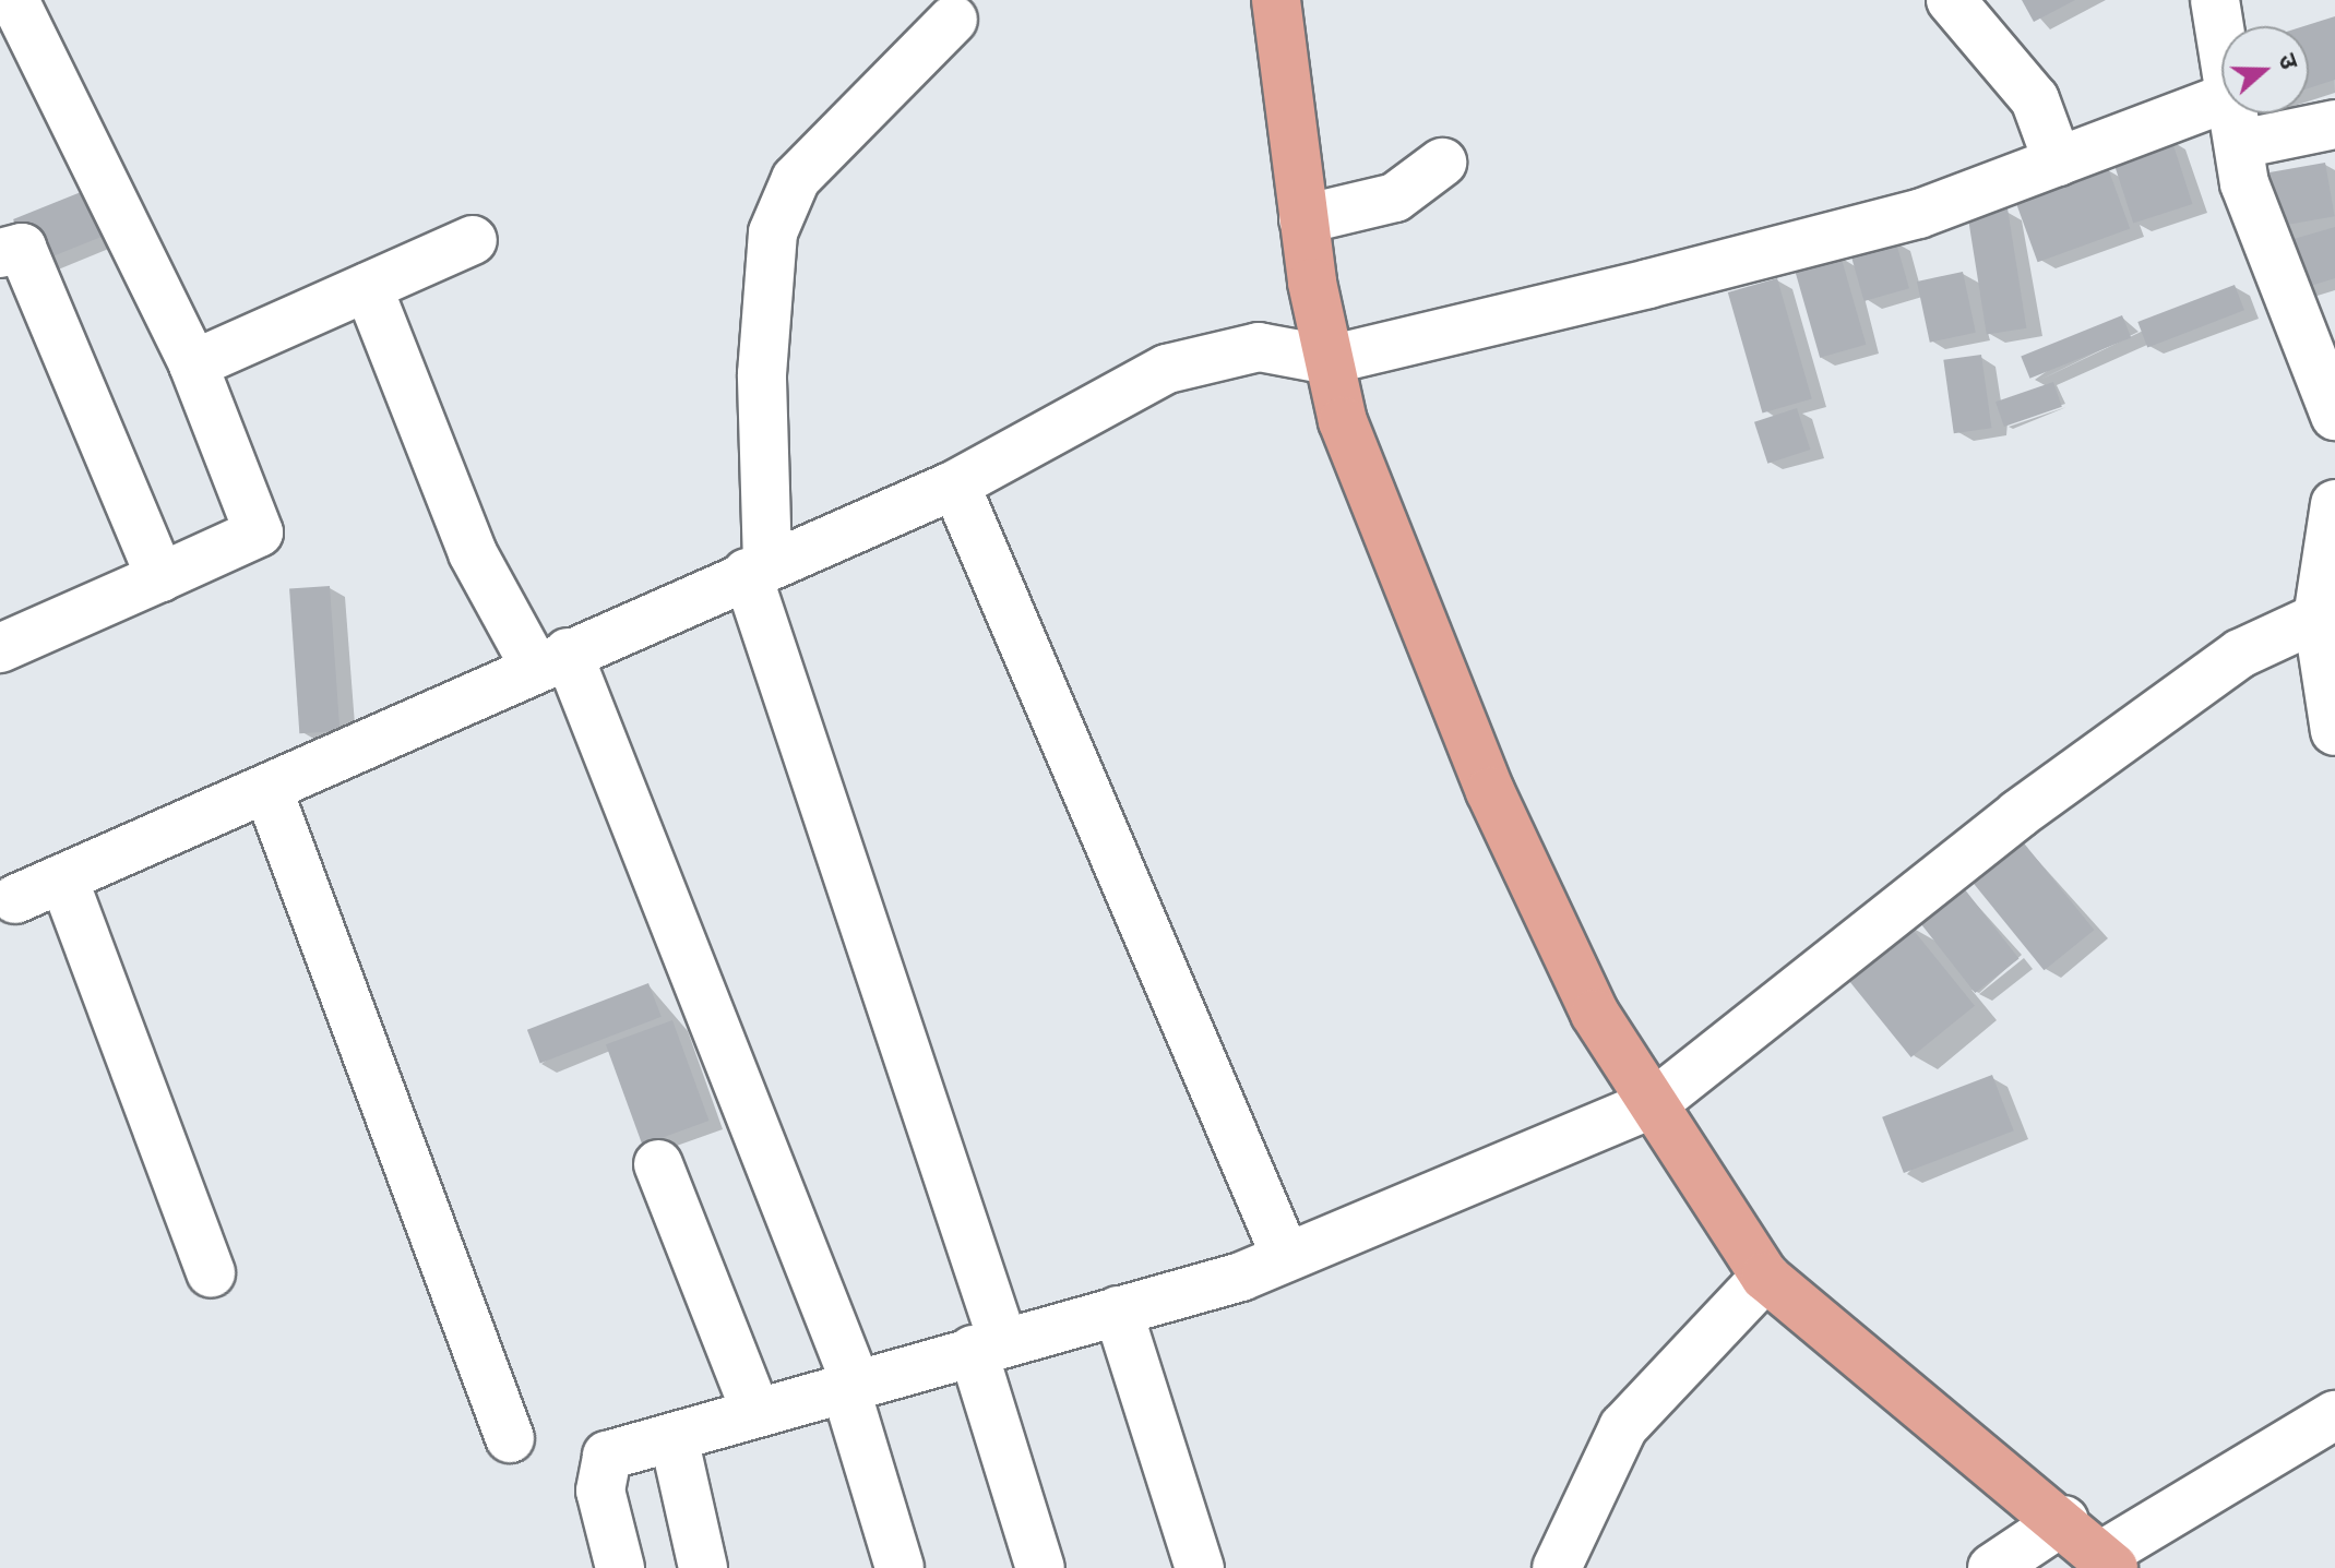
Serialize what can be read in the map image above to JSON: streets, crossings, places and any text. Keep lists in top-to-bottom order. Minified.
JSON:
{"north":"right"}
